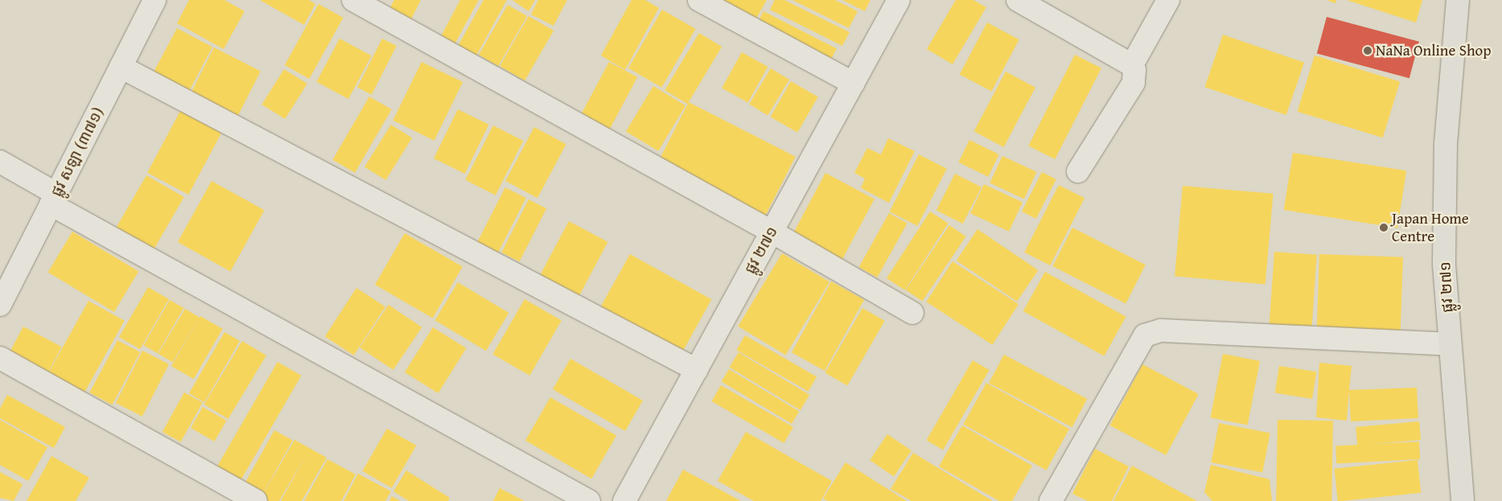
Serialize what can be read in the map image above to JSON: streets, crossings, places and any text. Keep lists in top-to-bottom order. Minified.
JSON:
{"streets":{"main road":["ផ្លូវ ២៧១"],"street":["ផ្លូវ សឡា (៣៧១)"]},"places":["NaNa Online Shop","Japan Home Centre"]}
